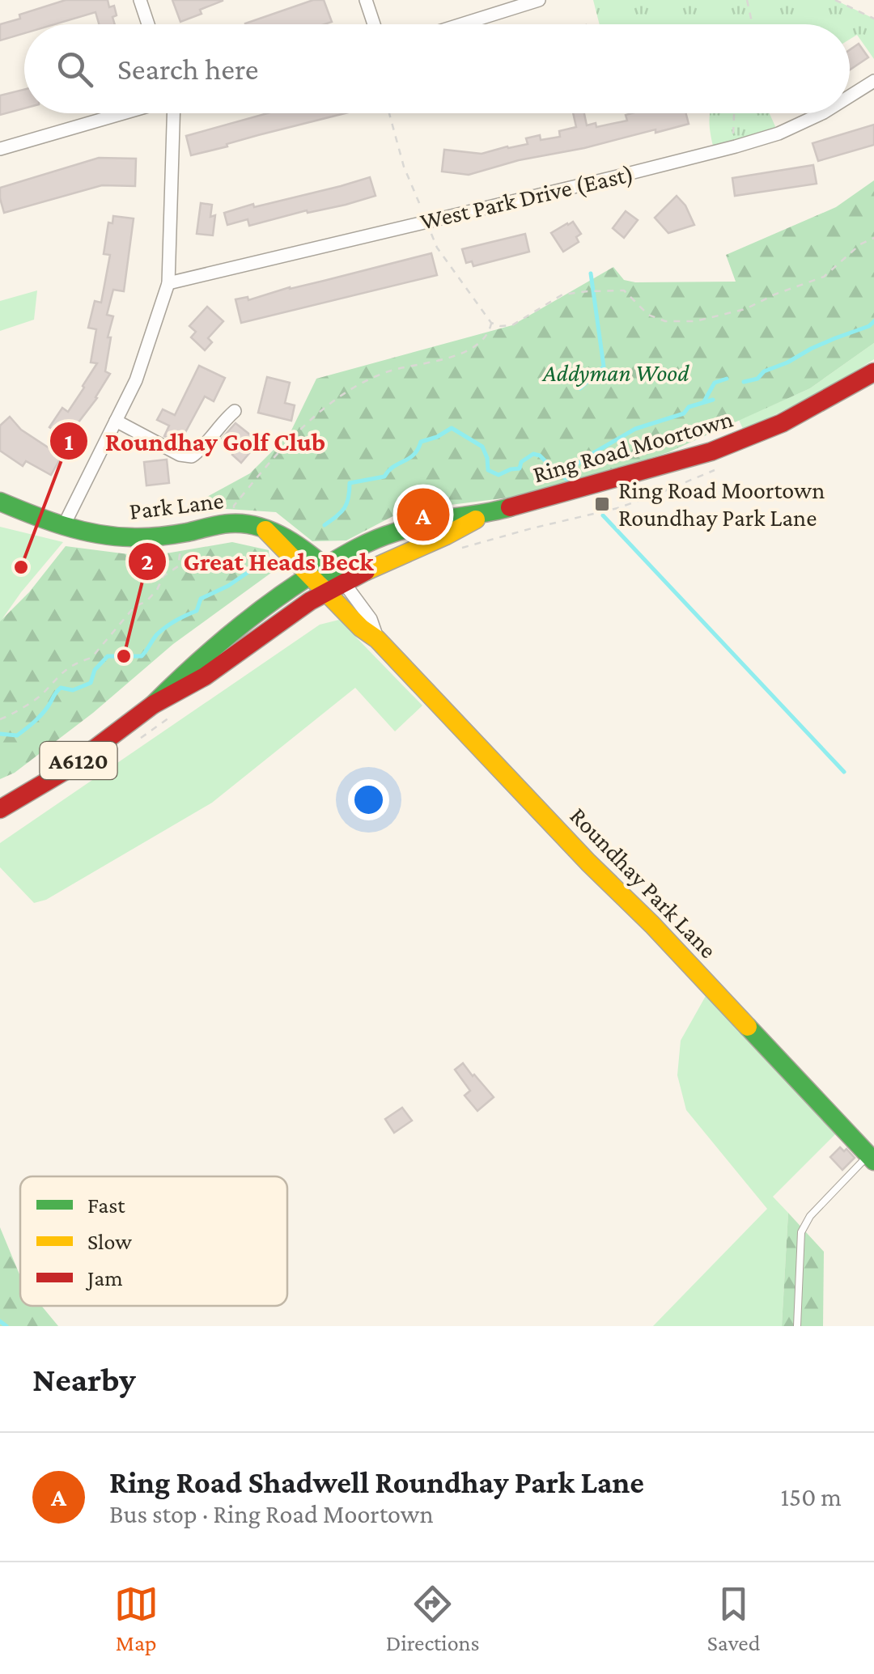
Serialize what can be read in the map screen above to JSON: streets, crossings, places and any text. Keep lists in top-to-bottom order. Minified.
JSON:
{"streets":{"main road":["Ring Road Moortown","Park Lane","A6120","Roundhay Park Lane"],"street":["West Park Drive (East)"]},"crossings":[["Ring Road Moortown","Park Lane"],["Ring Road Moortown","A6120"],["Ring Road Moortown","Roundhay Park Lane"],["Park Lane","A6120"],["Park Lane","Roundhay Park Lane"],["A6120","Roundhay Park Lane"]],"parks":["Addyman Wood"],"places":{"transit":["Ring Road Moortown Roundhay Park Lane"],"other":["Roundhay Golf Club","Great Heads Beck"]},"legend":["Fast","Slow","Jam"],"page":{"search":"Search here","pins":"A","heading":"Nearby","list":[{"mark":"A","name":"Ring Road Shadwell Roundhay Park Lane","note":"Bus stop · Ring Road Moortown","value":"150 m"}],"nav":["Map","Directions","Saved"]}}
